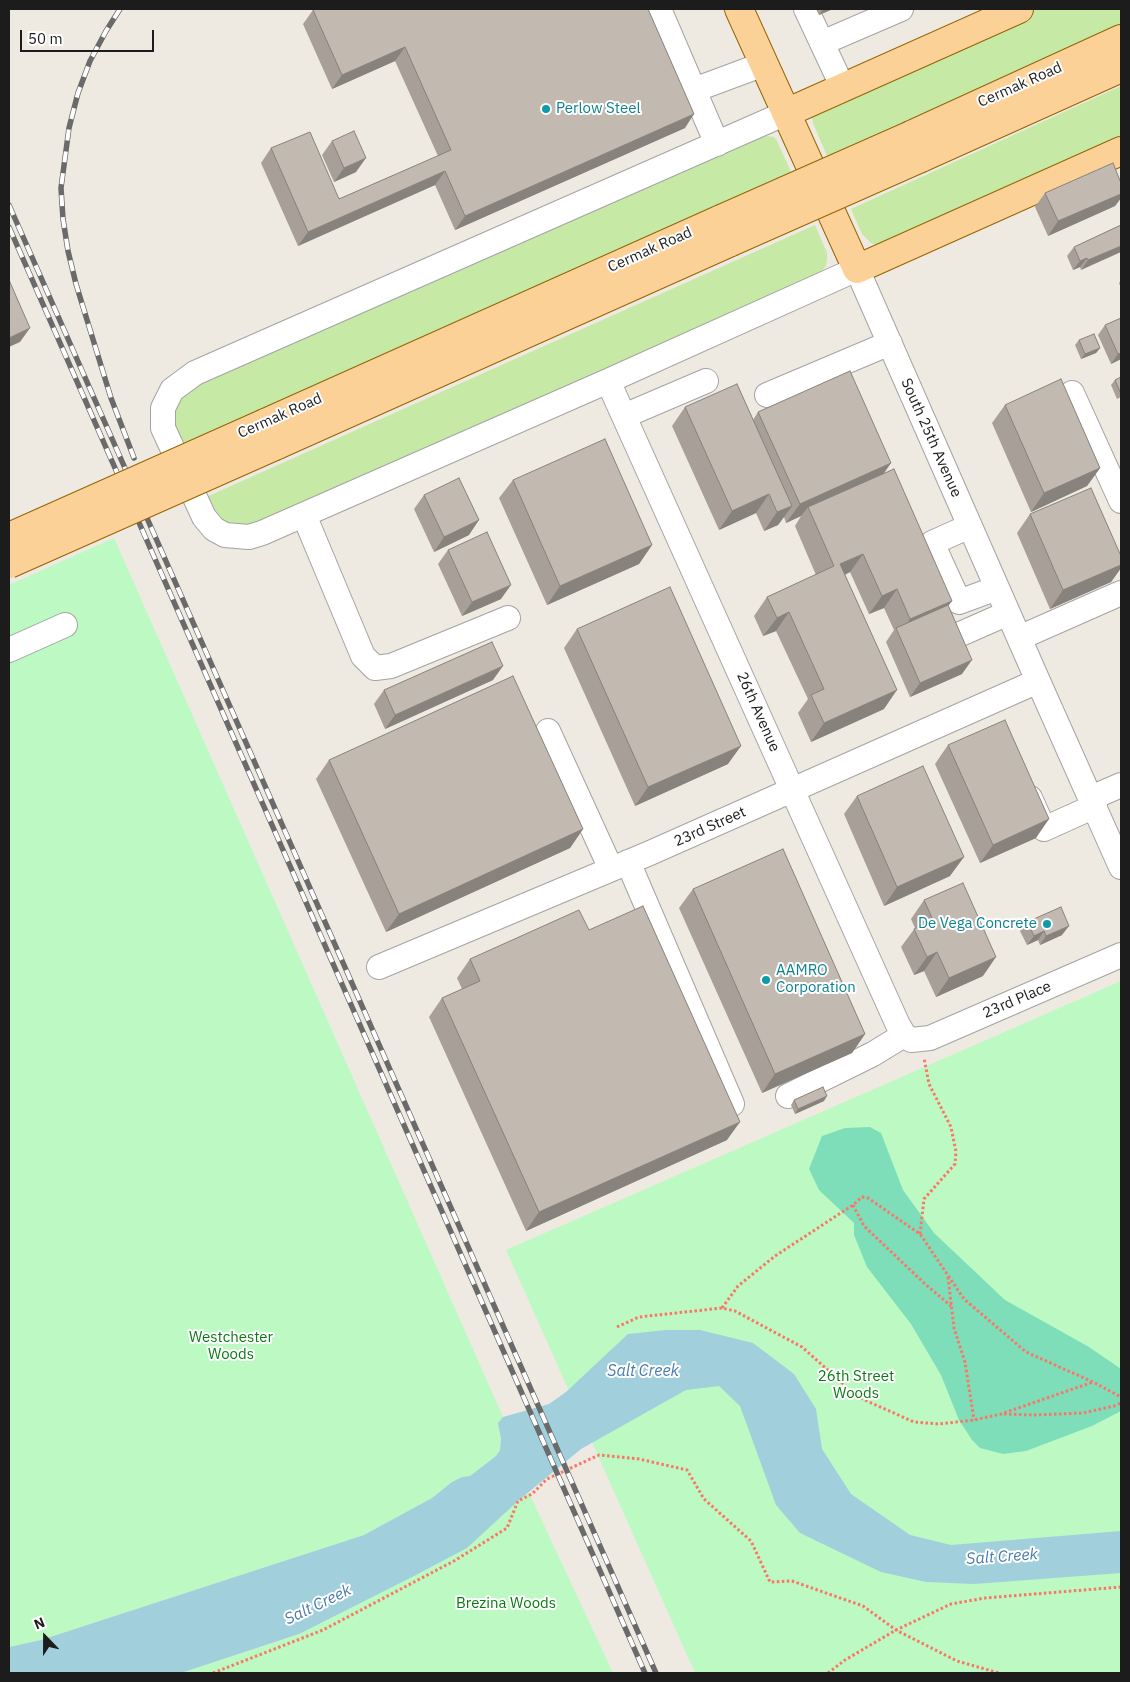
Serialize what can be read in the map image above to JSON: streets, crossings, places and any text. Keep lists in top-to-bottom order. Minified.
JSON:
{"streets":{"main road":["Cermak Road","South 25th Avenue"],"street":["26th Avenue","23rd Street","23rd Place"]},"crossings":[["South 25th Avenue","23rd Street"],["26th Avenue","23rd Street"],["26th Avenue","23rd Place"]],"water":["Salt Creek"],"parks":["Westchester Woods","26th Street Woods","Brezina Woods"],"places":["Perlow Steel","De Vega Concrete","AAMRO Corporation"],"scale_bar":"50 m","north":"top"}
